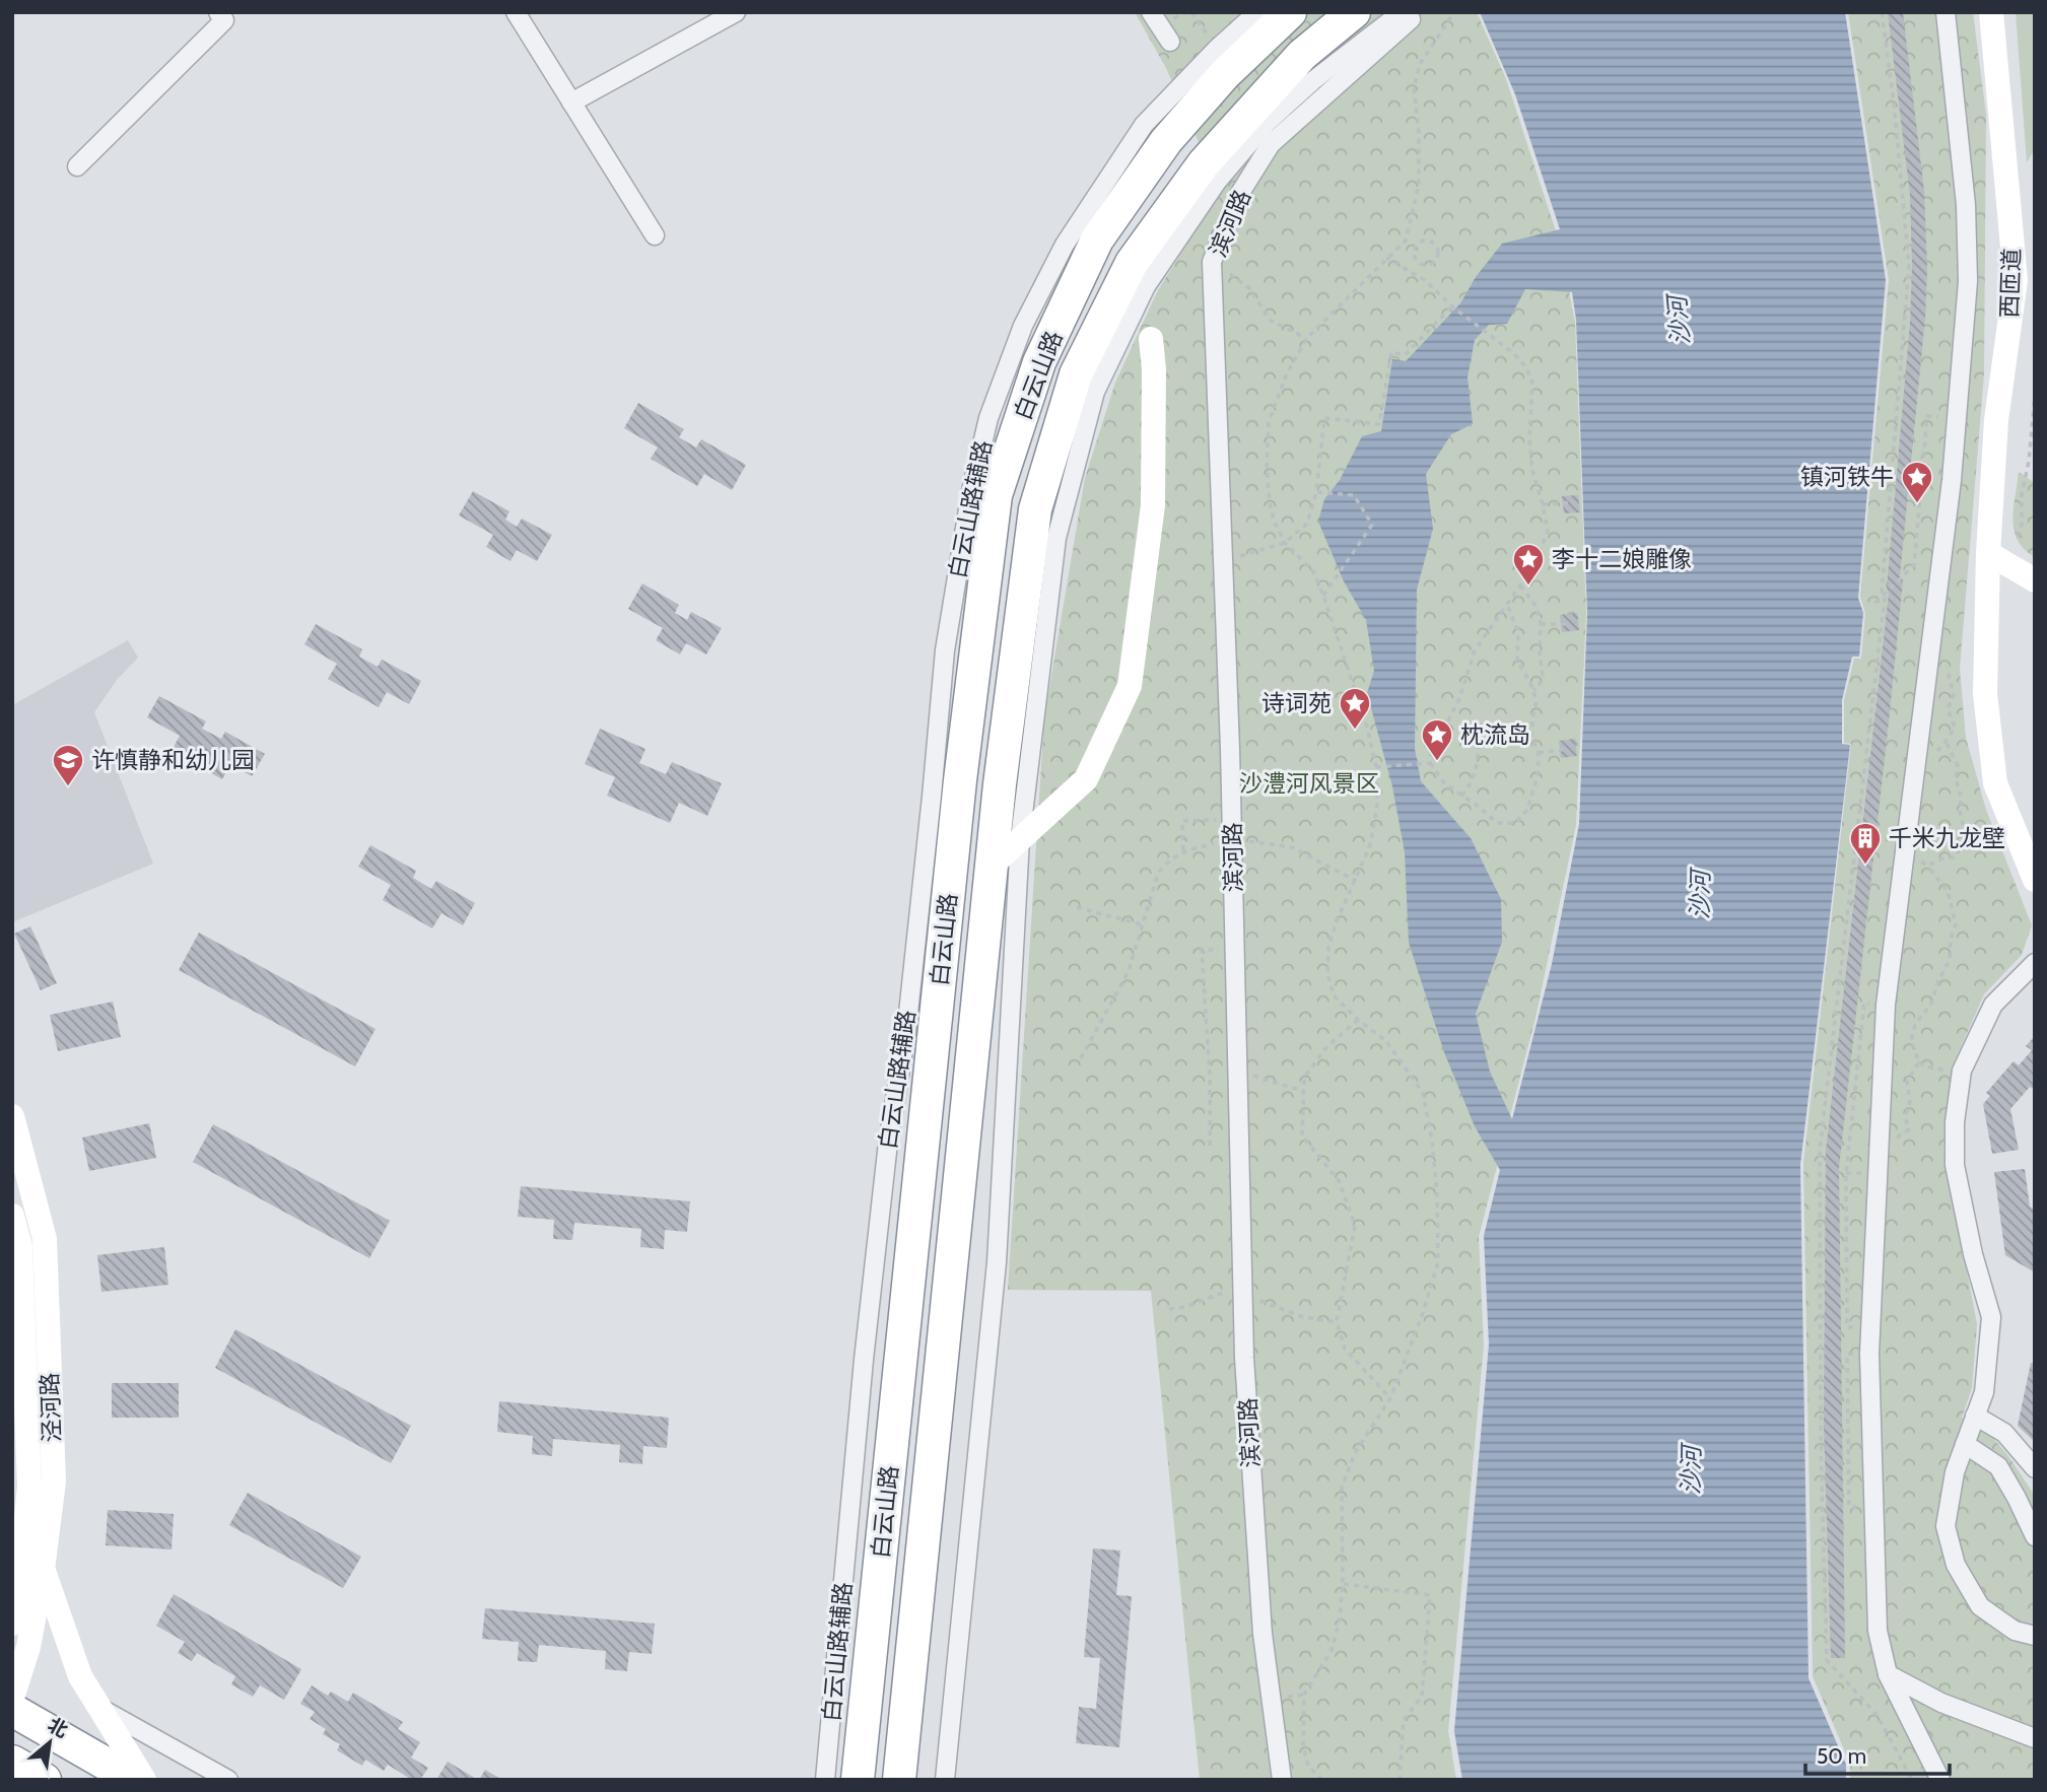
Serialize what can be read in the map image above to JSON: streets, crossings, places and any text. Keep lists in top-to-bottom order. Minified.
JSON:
{"streets":{"highway":["白云山路"],"street":["滨河路","西匝道","白云山路辅路","泾河路"]},"crossings":[["白云山路","白云山路辅路"]],"water":["沙河"],"parks":["沙澧河风景区"],"places":{"place":["镇河铁牛","李十二娘雕像","诗词苑","枕流岛"],"school or university":["许慎静和幼儿园"],"building":["千米九龙壁"]},"scale_bar":"50 m","north":"top right"}
